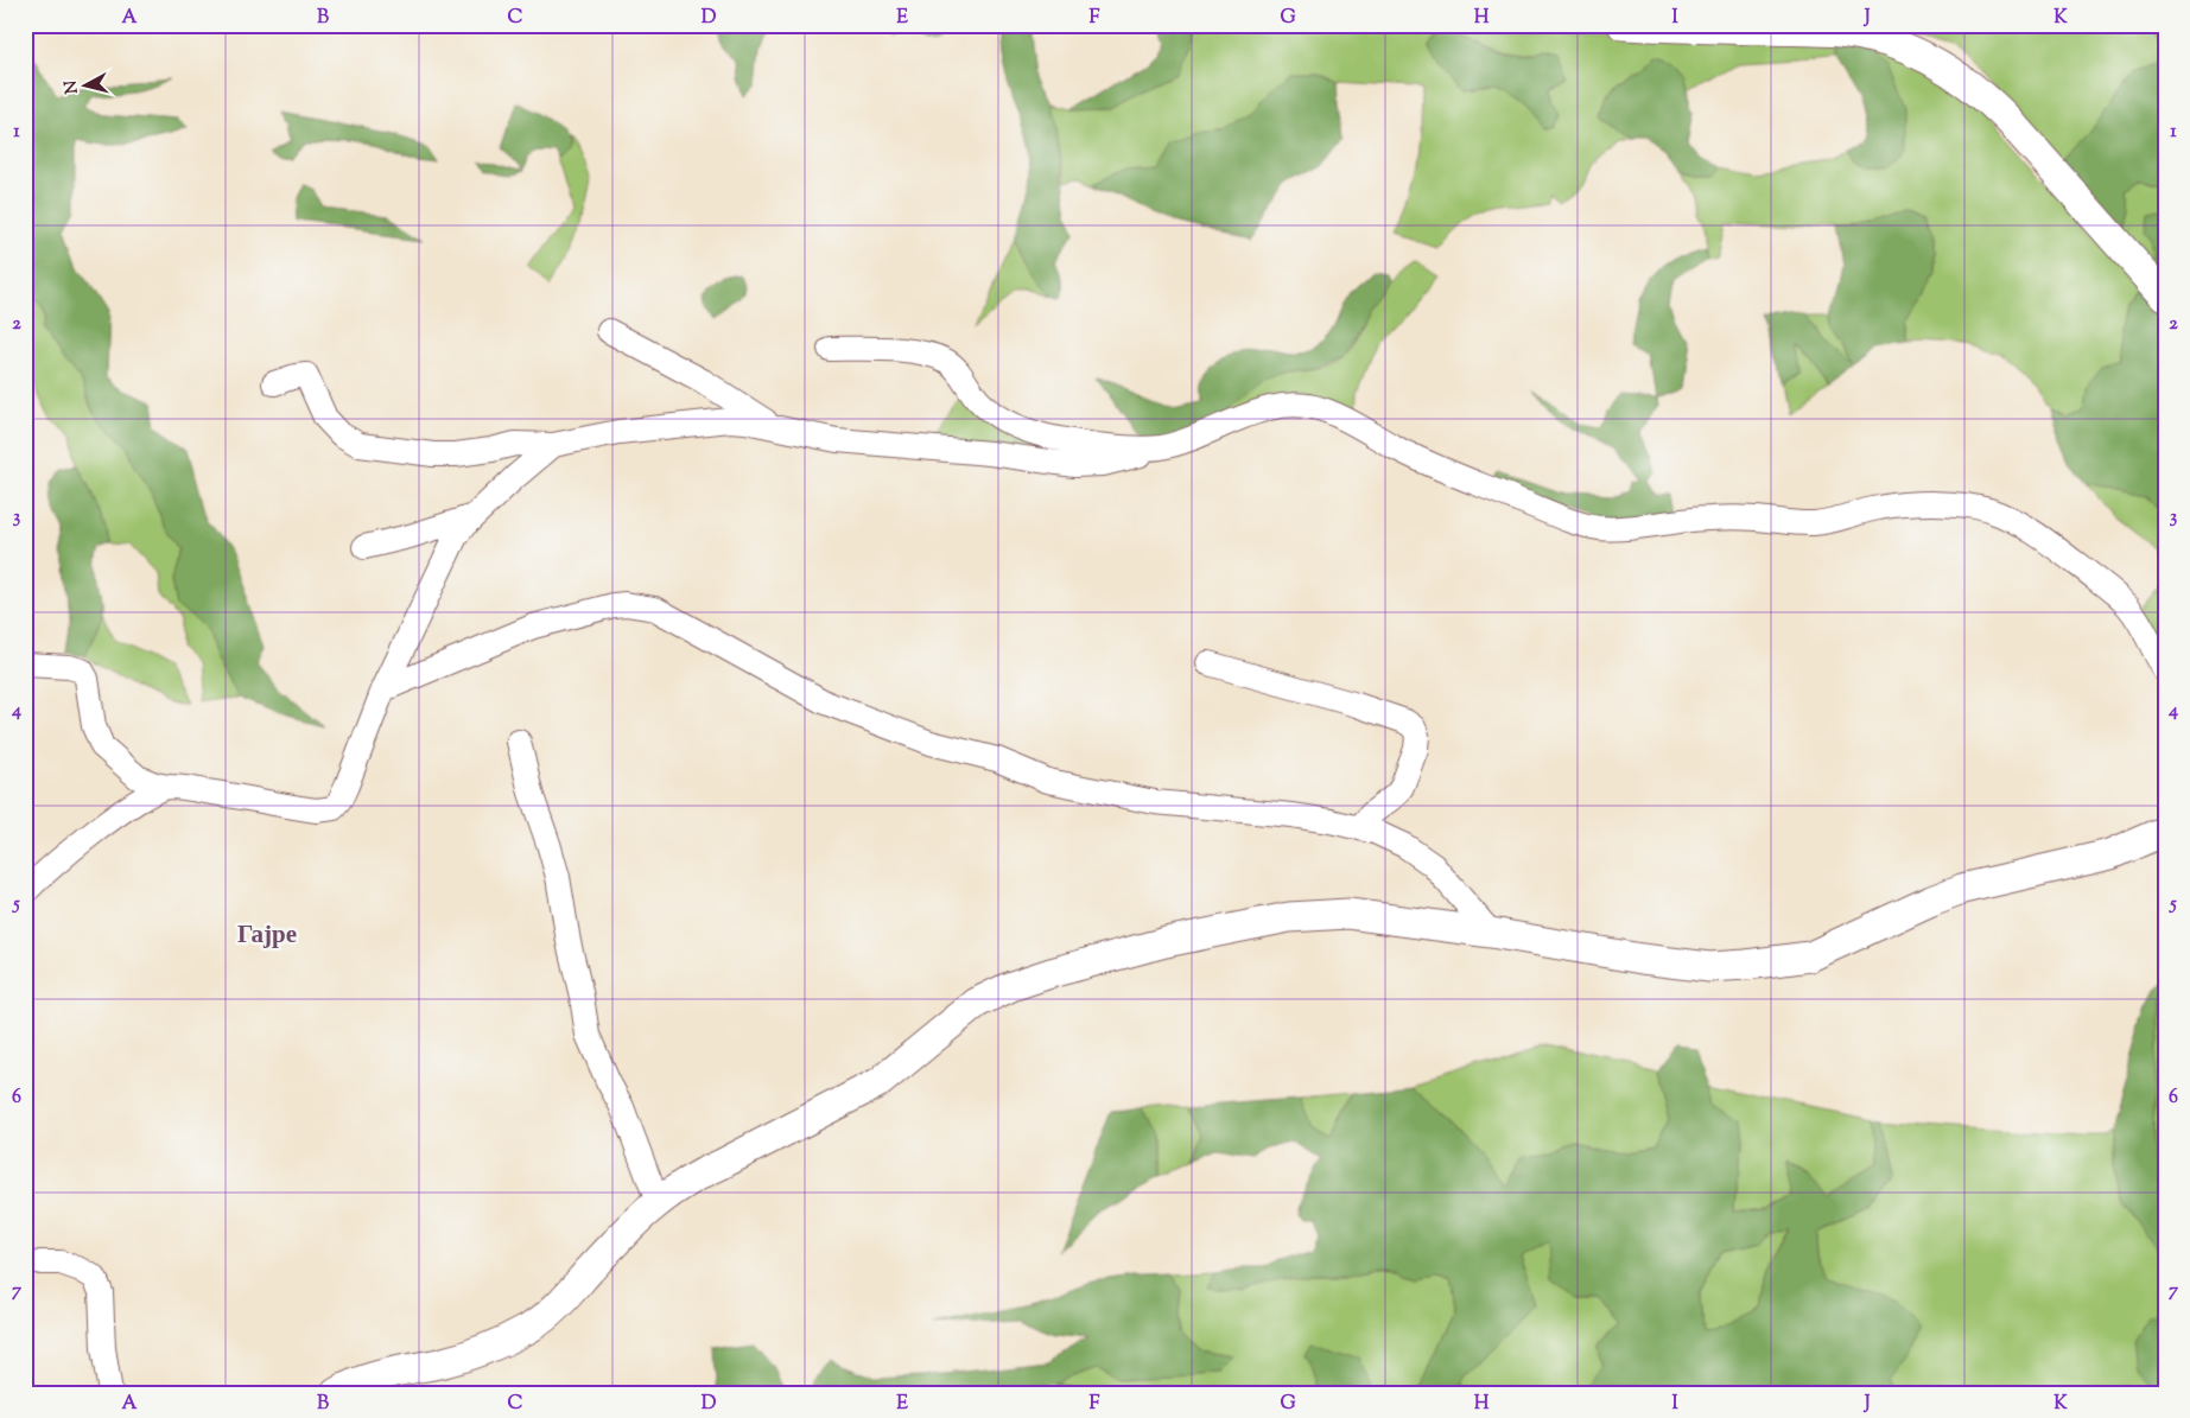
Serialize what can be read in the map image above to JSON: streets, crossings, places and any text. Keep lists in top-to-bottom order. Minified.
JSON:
{"districts":["Гајре"],"north":"left","grid":{"columns":["A","B","C","D","E","F","G","H","I","J","K"],"rows":["1","2","3","4","5","6","7"]}}
